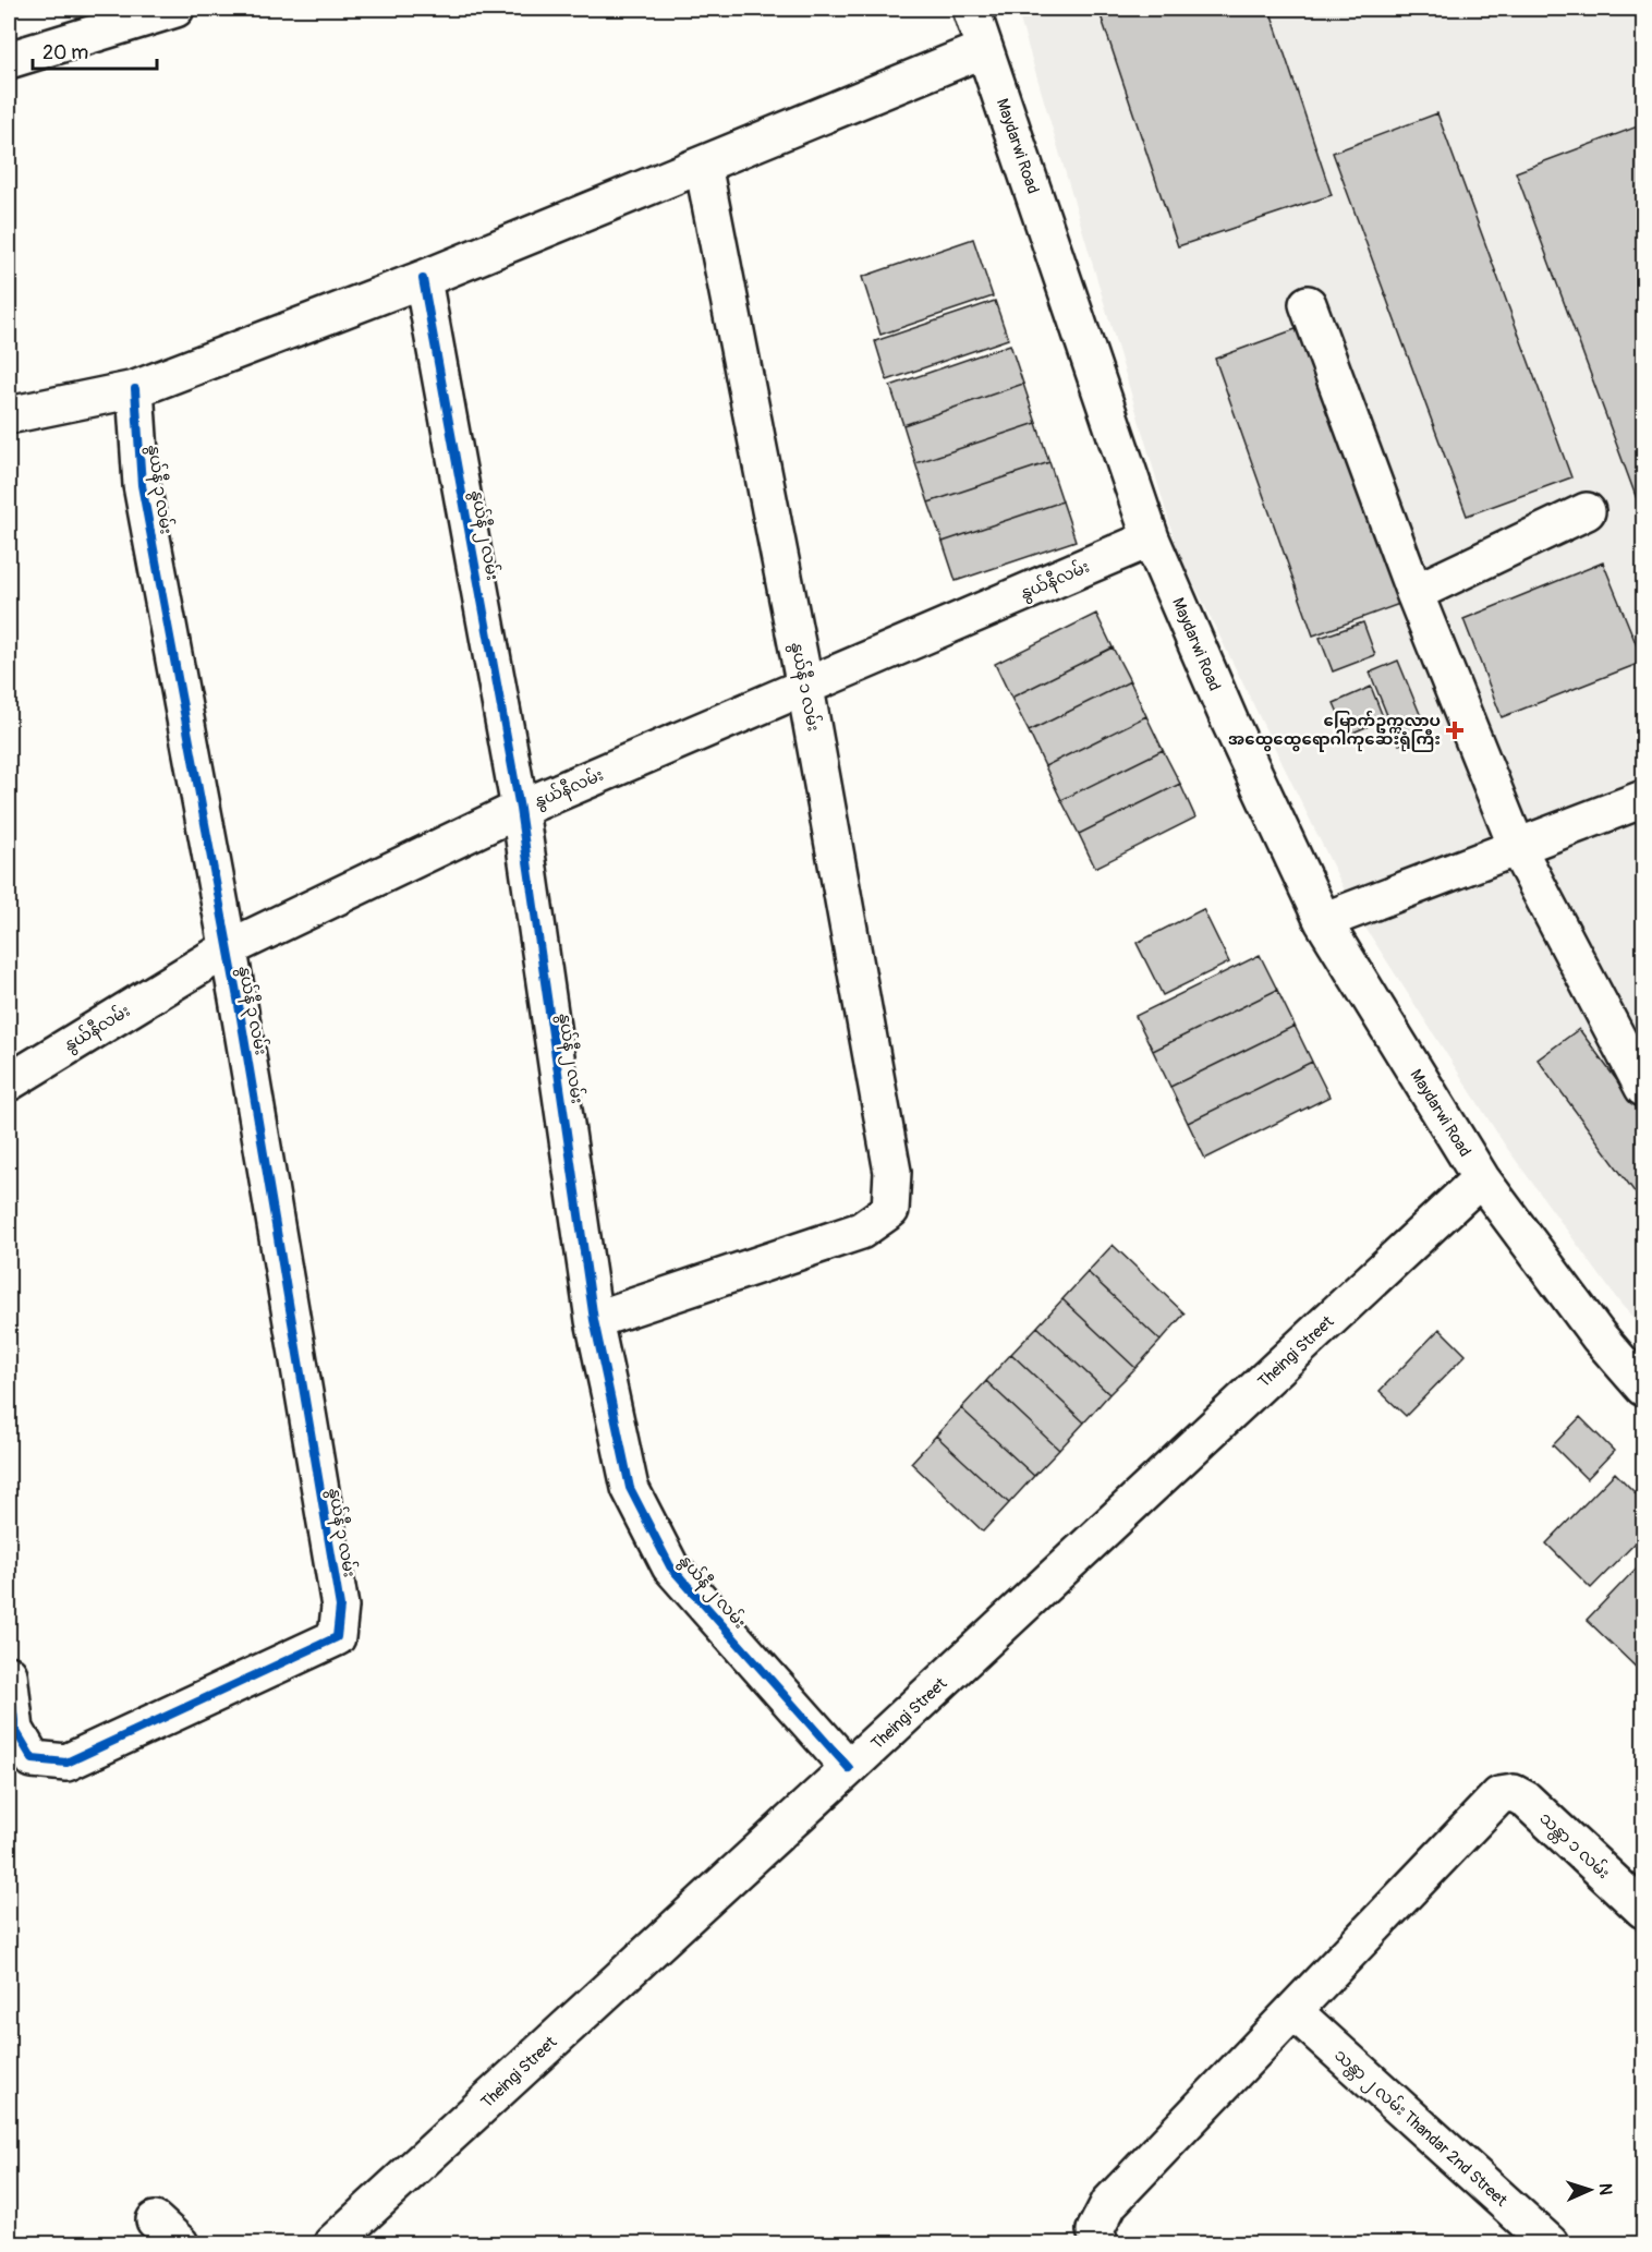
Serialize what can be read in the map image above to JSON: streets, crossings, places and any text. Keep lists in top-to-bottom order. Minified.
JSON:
{"streets":{"street":["Maydarwi Road","နွယ်နီ ၃ လမ်း","နွယ်နီ ၂ လမ်း","နွယ်နီလမ်း","နွယ်နီ ၁ လမ်း","Theingi Street","သန္တာ ၁ လမ်း","သန္တာ ၂ လမ်း Thandar 2nd Street"]},"crossings":[["Maydarwi Road","နွယ်နီလမ်း"],["Maydarwi Road","Theingi Street"],["နွယ်နီ ၃ လမ်း","နွယ်နီလမ်း"],["နွယ်နီ ၂ လမ်း","နွယ်နီလမ်း"],["နွယ်နီ ၂ လမ်း","နွယ်နီ ၁ လမ်း"],["နွယ်နီ ၂ လမ်း","Theingi Street"],["နွယ်နီလမ်း","နွယ်နီ ၁ လမ်း"],["သန္တာ ၁ လမ်း","သန္တာ ၂ လမ်း Thandar 2nd Street"]],"places":{"health":["မြောက်ဥက္ကလာပ အထွေထွေရောဂါကုဆေးရုံကြီး"]},"scale_bar":"20 m","north":"right"}
